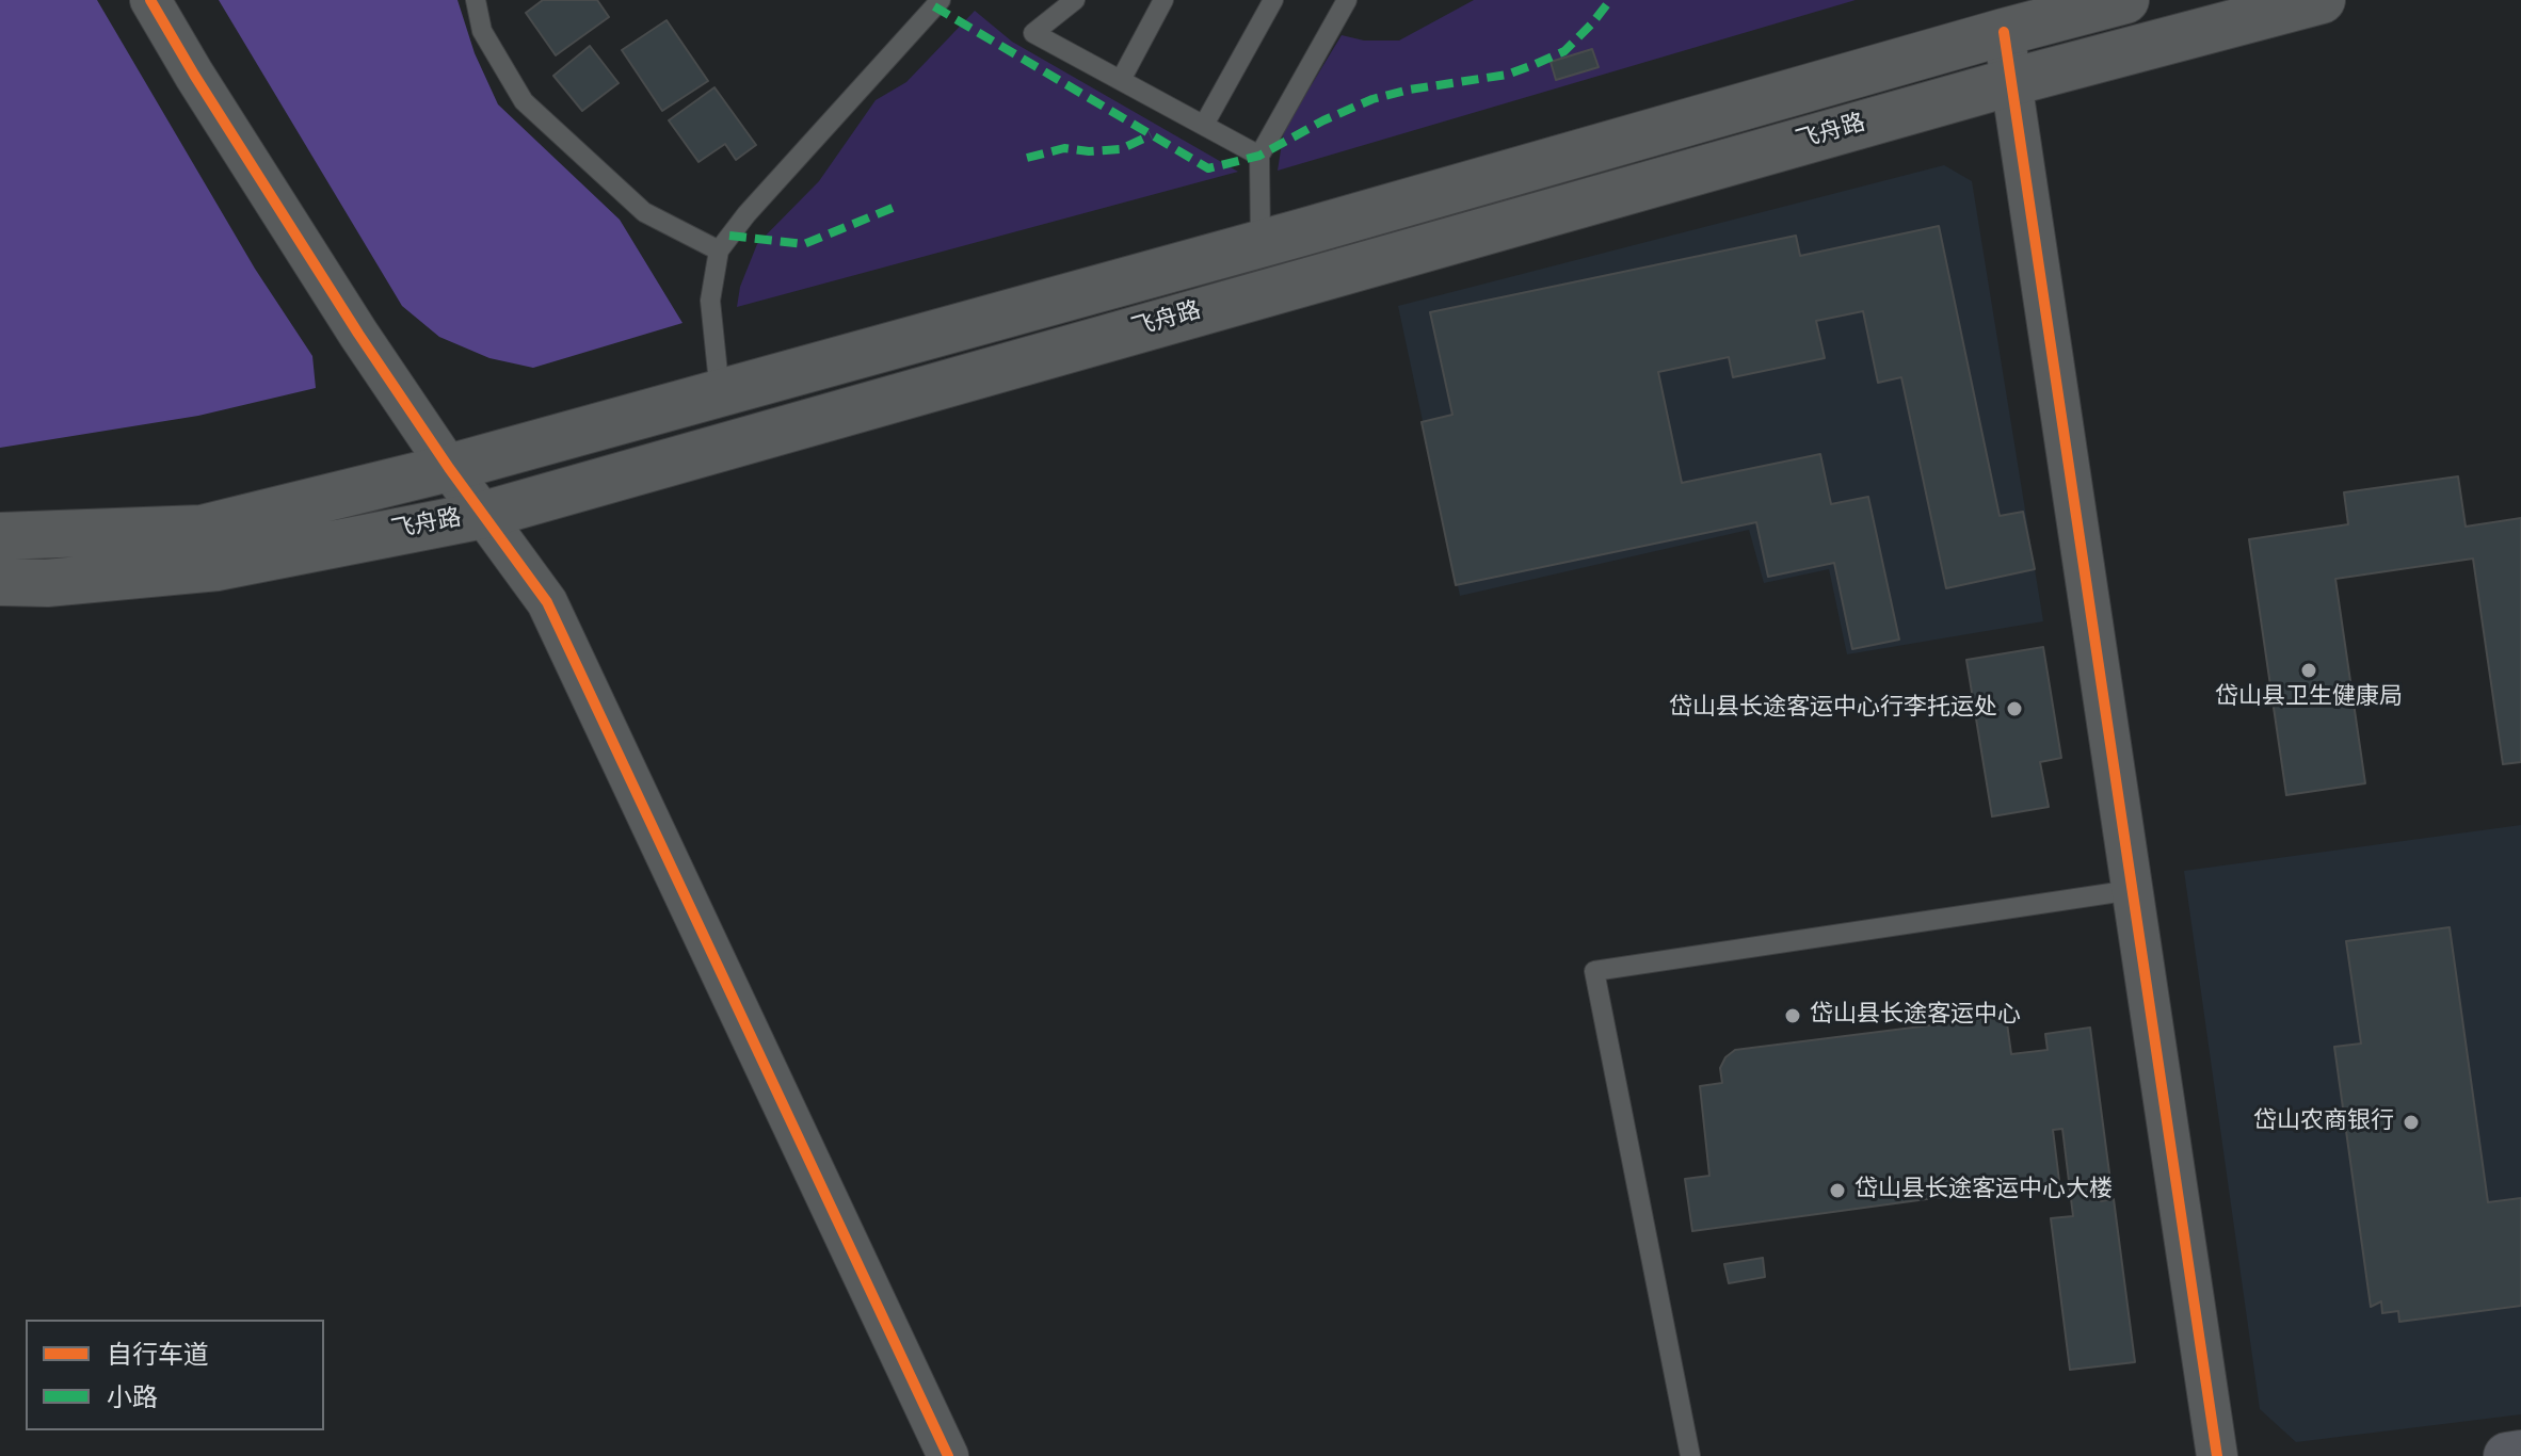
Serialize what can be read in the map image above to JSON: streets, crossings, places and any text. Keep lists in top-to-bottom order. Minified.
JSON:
{"streets":{"main road":["飞舟路"]},"places":["岱山县卫生健康局","岱山县长途客运中心行李托运处","岱山县长途客运中心","岱山农商银行","岱山县长途客运中心大楼"],"legend":["自行车道","小路"]}
